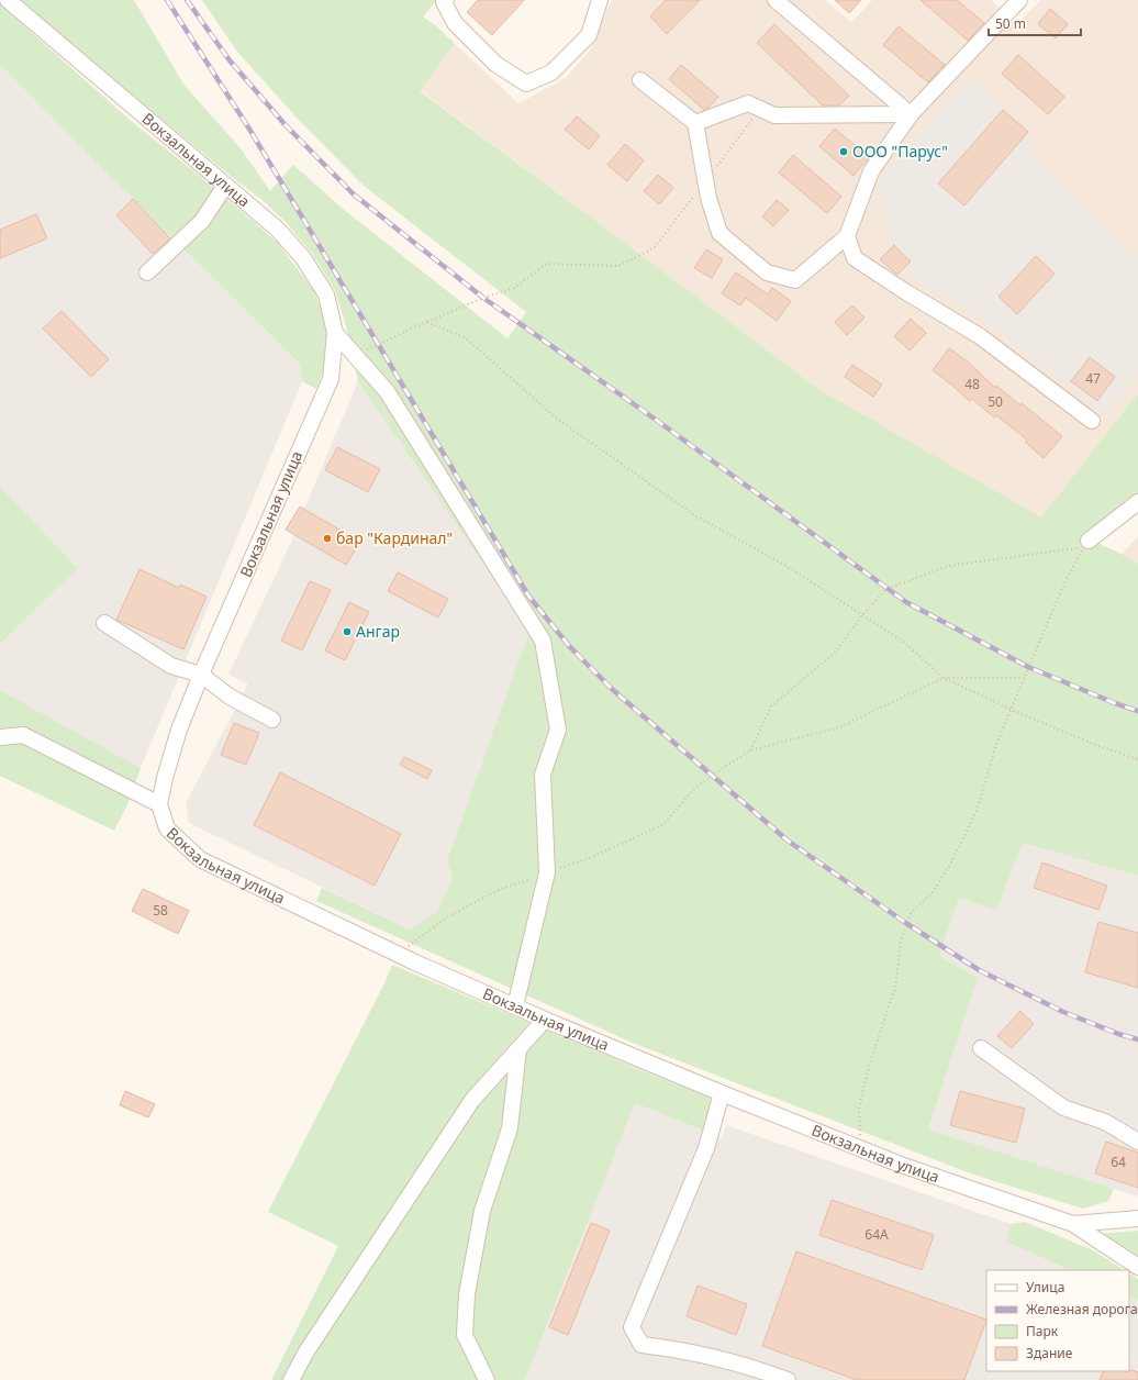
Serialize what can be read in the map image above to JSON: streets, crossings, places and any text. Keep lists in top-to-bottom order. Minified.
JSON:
{"streets":{"street":["Вокзальная улица"]},"places":["ООО \"Парус\"","бар \"Кардинал\"","Ангар"],"house_numbers":["47","48","50","58","64","64А"],"legend":["Улица","Железная дорога","Парк","Здание"],"scale_bar":"50 m"}
